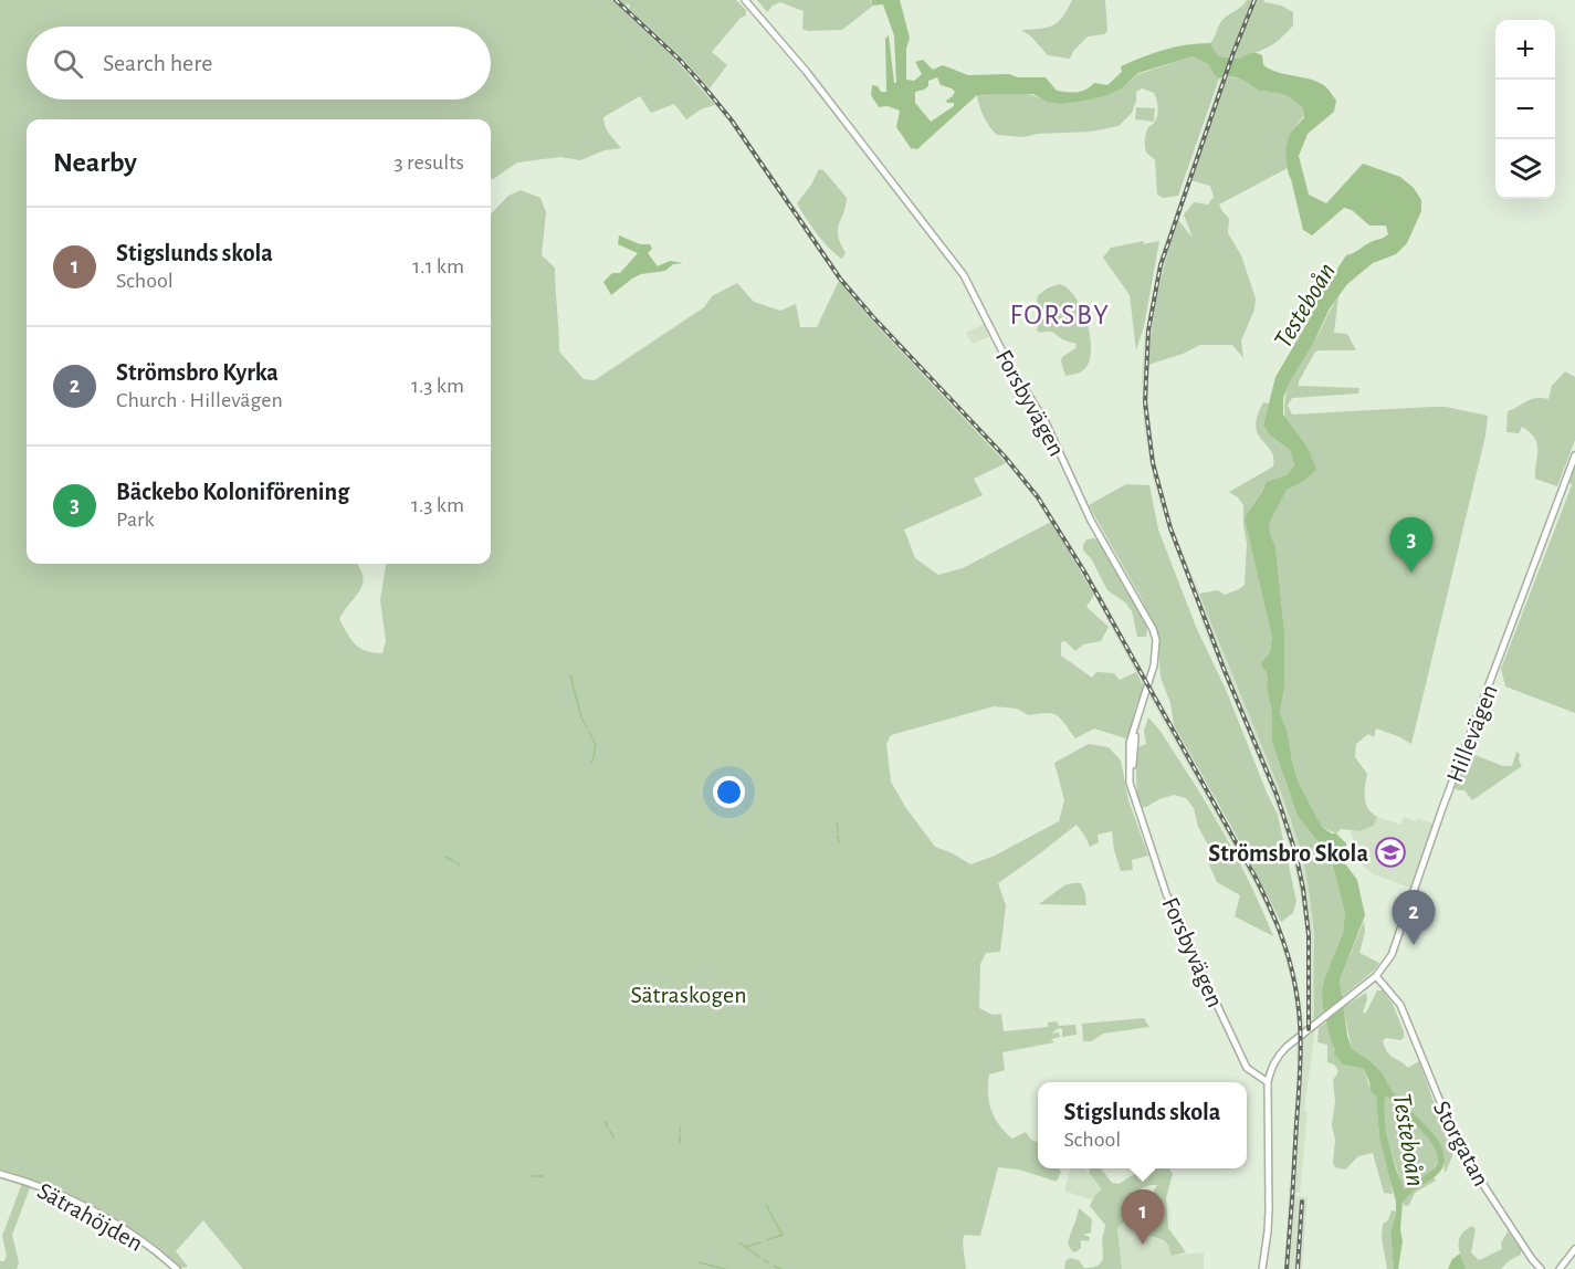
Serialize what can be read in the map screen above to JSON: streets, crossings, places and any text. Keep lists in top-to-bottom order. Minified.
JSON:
{"streets":{"street":["Forsbyvägen","Hillevägen","Storgatan","Sätrahöjden"]},"crossings":[["Forsbyvägen","Hillevägen"],["Hillevägen","Storgatan"]],"districts":["FORSBY"],"water":["Testeboån"],"parks":["Sätraskogen"],"places":{"school or university":["Strömsbro Skola"]},"page":{"map_buttons":["+","−"],"search":"Search here","heading":["Nearby","3 results"],"list":[{"mark":"1","name":"Stigslunds skola","note":"School","value":"1.1 km"},{"mark":"2","name":"Strömsbro Kyrka","note":"Church · Hillevägen","value":"1.3 km"},{"mark":"3","name":"Bäckebo Koloniförening","note":"Park","value":"1.3 km"}],"pins":["3","2","1"],"popup":["Stigslunds skola","School"]}}
